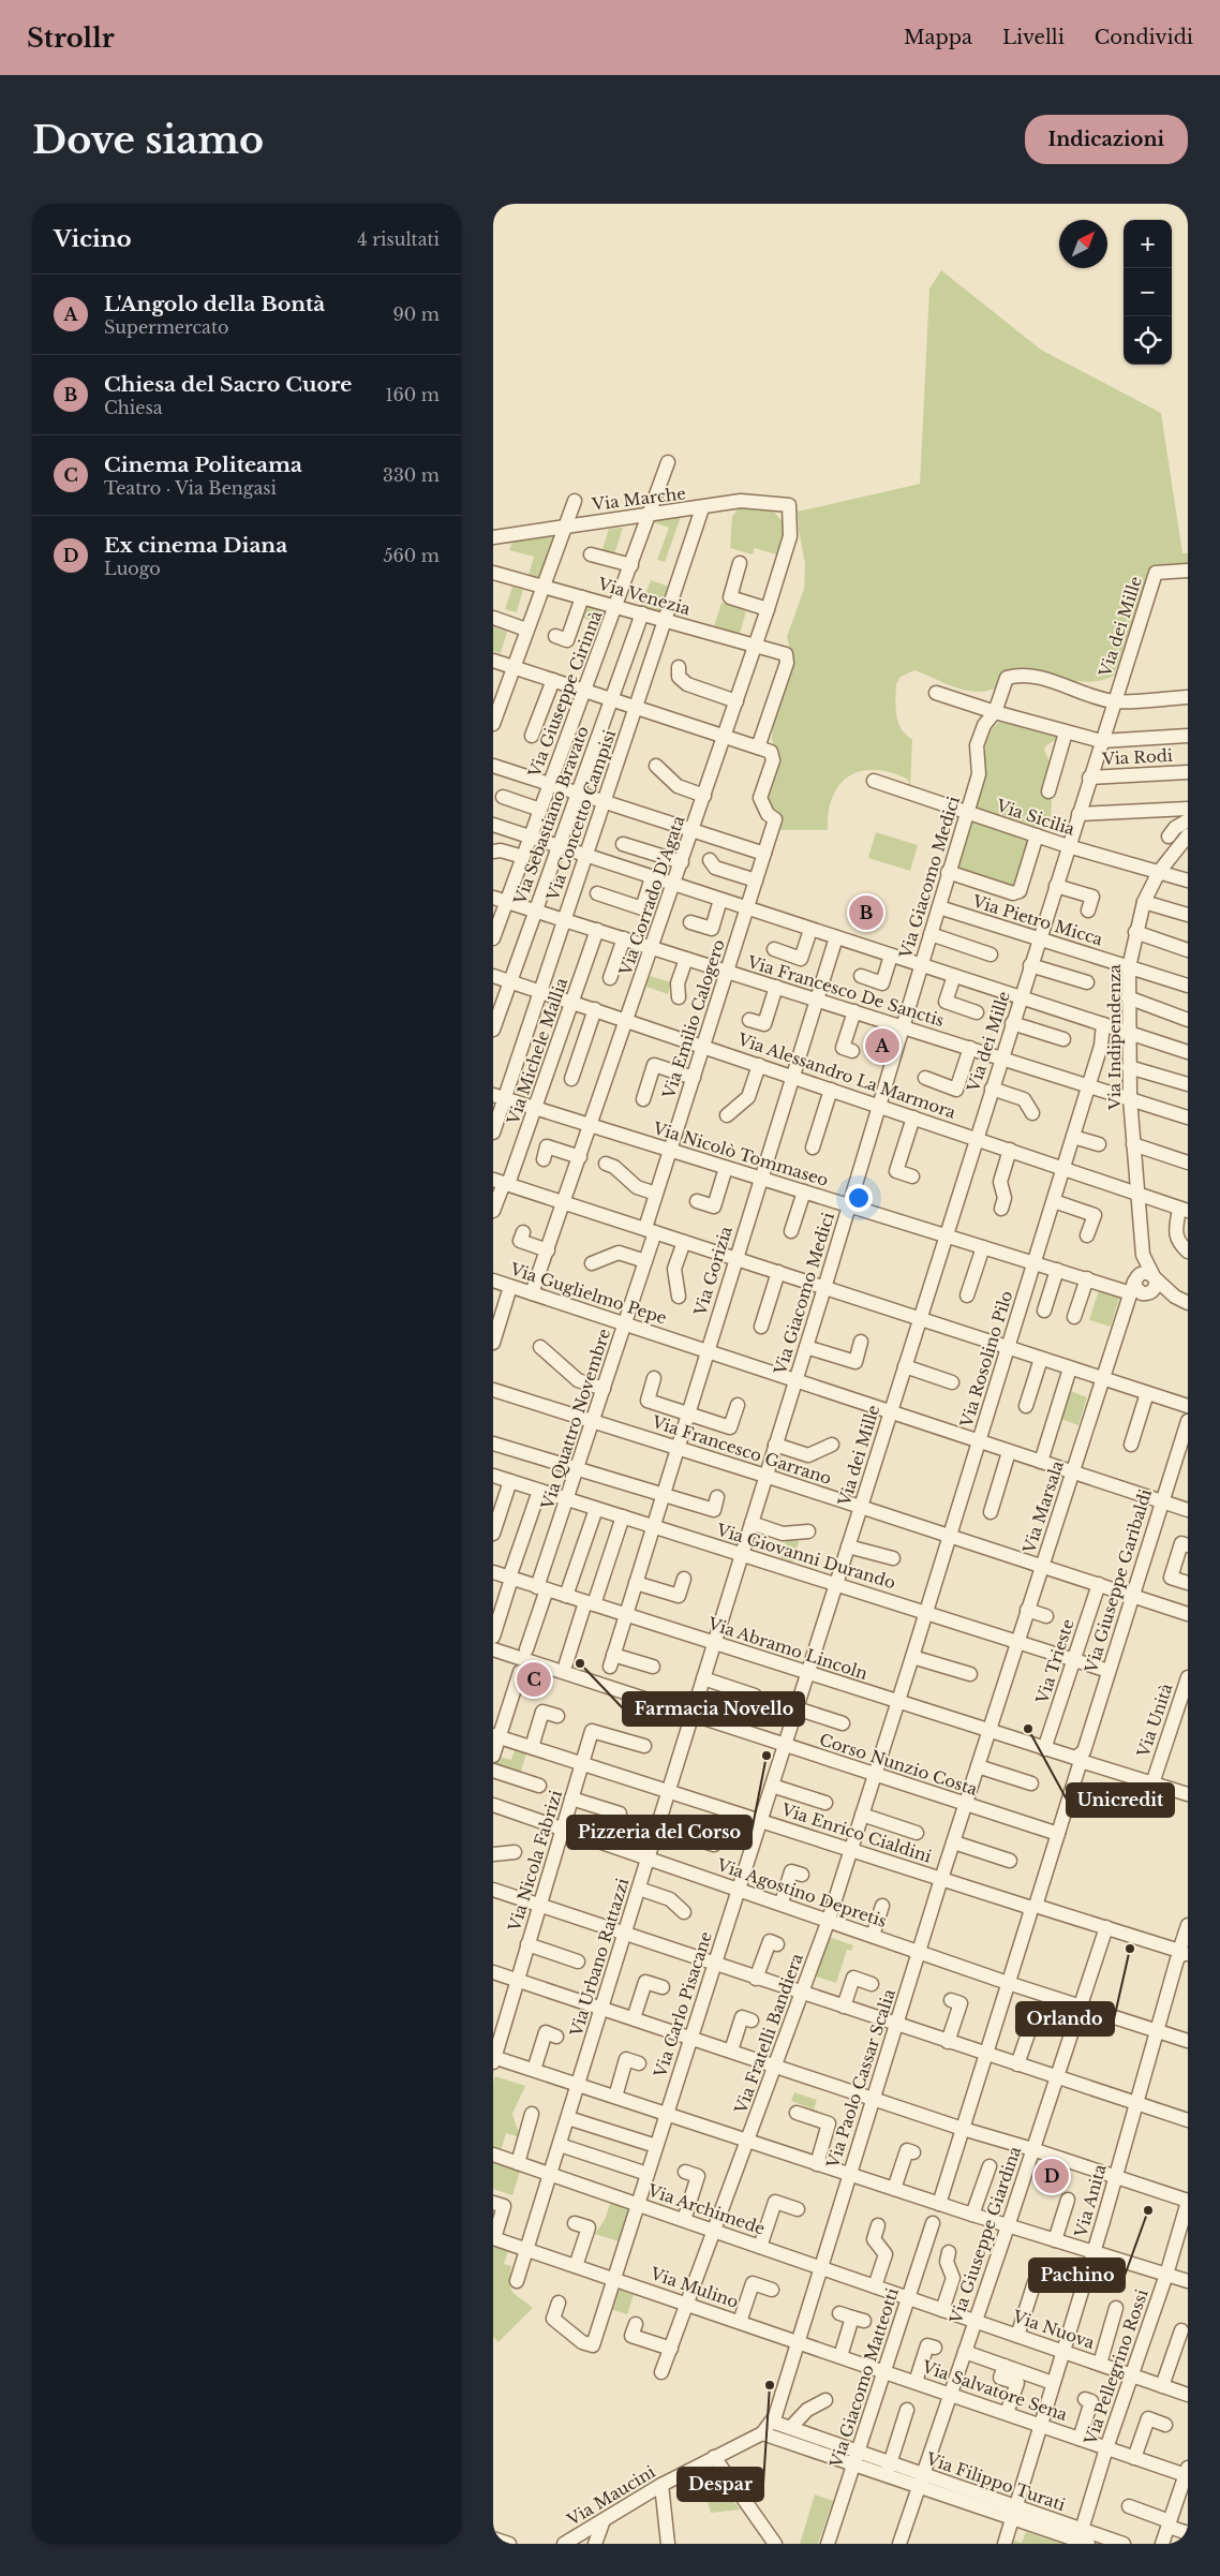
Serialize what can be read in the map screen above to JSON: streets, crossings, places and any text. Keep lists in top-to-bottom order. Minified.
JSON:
{"streets":{"street":["Via Marche","Via Venezia","Via dei Mille","Via Giuseppe Cirinnà","Via Rodi","Via Sebastiano Bravato","Via Concetto Campisi","Via Sicilia","Via Giacomo Medici","Via Corrado D'Agata","Via Pietro Micca","Via Francesco De Sanctis","Via Emilio Calogero","Via Indipendenza","Via Michele Mallia","Via Alessandro La Marmora","Via Nicolò Tommaseo","Via Gorizia","Via Guglielmo Pepe","Via Rosolino Pilo","Via Quattro Novembre","Via Francesco Garrano","Via Marsala","Via Giovanni Durando","Via Giuseppe Garibaldi","Via Abramo Lincoln","Via Trieste","Via Unità","Corso Nunzio Costa","Via Enrico Cialdini","Via Nicola Fabrizi","Via Agostino Depretis","Via Urbano Rattazzi","Via Carlo Pisacane","Via Fratelli Bandiera","Via Paolo Cassar Scalia","Via Anita","Via Archimede","Via Giuseppe Giardina","Via Mulino","Via Nuova","Via Pellegrino Rossi","Via Giacomo Matteotti","Via Salvatore Sena","Via Filippo Turati","Via Maucini"]},"crossings":[["Via Marche","Via Giuseppe Cirinnà"],["Via Marche","Via Concetto Campisi"],["Via Marche","Via Corrado D'Agata"],["Via Venezia","Via Giuseppe Cirinnà"],["Via Venezia","Via Sebastiano Bravato"],["Via Venezia","Via Concetto Campisi"],["Via Venezia","Via Corrado D'Agata"],["Via Venezia","Via Emilio Calogero"],["Via dei Mille","Via Rodi"],["Via dei Mille","Via Sicilia"],["Via dei Mille","Via Giacomo Medici"],["Via dei Mille","Via Pietro Micca"],["Via dei Mille","Via Francesco De Sanctis"],["Via dei Mille","Via Alessandro La Marmora"],["Via dei Mille","Via Nicolò Tommaseo"],["Via dei Mille","Via Guglielmo Pepe"],["Via dei Mille","Via Francesco Garrano"],["Via dei Mille","Via Giovanni Durando"],["Via dei Mille","Via Abramo Lincoln"],["Via dei Mille","Via Carlo Pisacane"],["Via Giuseppe Cirinnà","Via Francesco De Sanctis"],["Via Sebastiano Bravato","Via Francesco De Sanctis"],["Via Sebastiano Bravato","Via Alessandro La Marmora"],["Via Concetto Campisi","Via Francesco De Sanctis"],["Via Concetto Campisi","Via Alessandro La Marmora"],["Via Concetto Campisi","Via Nicolò Tommaseo"],["Via Sicilia","Via Giacomo Medici"],["Via Sicilia","Via Indipendenza"],["Via Giacomo Medici","Via Pietro Micca"],["Via Giacomo Medici","Via Francesco De Sanctis"],["Via Giacomo Medici","Via Alessandro La Marmora"],["Via Giacomo Medici","Via Nicolò Tommaseo"],["Via Giacomo Medici","Via Guglielmo Pepe"],["Via Giacomo Medici","Via Francesco Garrano"],["Via Giacomo Medici","Via Giovanni Durando"],["Via Giacomo Medici","Via Abramo Lincoln"],["Via Giacomo Medici","Via Urbano Rattazzi"],["Via Corrado D'Agata","Via Francesco De Sanctis"],["Via Corrado D'Agata","Via Alessandro La Marmora"],["Via Corrado D'Agata","Via Nicolò Tommaseo"],["Via Corrado D'Agata","Via Guglielmo Pepe"],["Via Pietro Micca","Via Indipendenza"],["Via Francesco De Sanctis","Via Emilio Calogero"],["Via Francesco De Sanctis","Via Indipendenza"],["Via Francesco De Sanctis","Via Michele Mallia"],["Via Francesco De Sanctis","Via Gorizia"],["Via Francesco De Sanctis","Via Rosolino Pilo"],["Via Emilio Calogero","Via Alessandro La Marmora"],["Via Emilio Calogero","Via Nicolò Tommaseo"],["Via Emilio Calogero","Via Quattro Novembre"],["Via Indipendenza","Via Alessandro La Marmora"],["Via Indipendenza","Via Marsala"],["Via Michele Mallia","Via Alessandro La Marmora"],["Via Michele Mallia","Via Nicolò Tommaseo"],["Via Alessandro La Marmora","Via Gorizia"],["Via Alessandro La Marmora","Via Rosolino Pilo"],["Via Nicolò Tommaseo","Via Gorizia"],["Via Nicolò Tommaseo","Via Rosolino Pilo"],["Via Nicolò Tommaseo","Via Marsala"],["Via Gorizia","Via Guglielmo Pepe"],["Via Gorizia","Via Francesco Garrano"],["Via Gorizia","Via Giovanni Durando"],["Via Gorizia","Via Abramo Lincoln"],["Via Guglielmo Pepe","Via Rosolino Pilo"],["Via Guglielmo Pepe","Via Quattro Novembre"],["Via Guglielmo Pepe","Via Marsala"],["Via Guglielmo Pepe","Via Giuseppe Garibaldi"],["Via Rosolino Pilo","Via Francesco Garrano"],["Via Rosolino Pilo","Via Giovanni Durando"],["Via Rosolino Pilo","Via Abramo Lincoln"],["Via Rosolino Pilo","Via Fratelli Bandiera"],["Via Quattro Novembre","Via Francesco Garrano"],["Via Quattro Novembre","Via Giovanni Durando"],["Via Quattro Novembre","Via Abramo Lincoln"],["Via Francesco Garrano","Via Marsala"],["Via Francesco Garrano","Via Giuseppe Garibaldi"],["Via Francesco Garrano","Via Trieste"],["Via Marsala","Via Giovanni Durando"],["Via Marsala","Via Abramo Lincoln"],["Via Marsala","Via Paolo Cassar Scalia"],["Via Giovanni Durando","Via Giuseppe Garibaldi"],["Via Giovanni Durando","Via Trieste"],["Via Giuseppe Garibaldi","Via Abramo Lincoln"],["Via Giuseppe Garibaldi","Corso Nunzio Costa"],["Via Giuseppe Garibaldi","Via Enrico Cialdini"],["Via Abramo Lincoln","Via Trieste"],["Via Abramo Lincoln","Via Unità"],["Via Abramo Lincoln","Via Urbano Rattazzi"],["Via Abramo Lincoln","Via Carlo Pisacane"],["Via Abramo Lincoln","Via Fratelli Bandiera"],["Via Abramo Lincoln","Via Paolo Cassar Scalia"],["Corso Nunzio Costa","Via Urbano Rattazzi"],["Corso Nunzio Costa","Via Carlo Pisacane"],["Corso Nunzio Costa","Via Fratelli Bandiera"],["Corso Nunzio Costa","Via Paolo Cassar Scalia"],["Via Enrico Cialdini","Via Nicola Fabrizi"],["Via Enrico Cialdini","Via Urbano Rattazzi"],["Via Enrico Cialdini","Via Carlo Pisacane"],["Via Enrico Cialdini","Via Fratelli Bandiera"],["Via Enrico Cialdini","Via Paolo Cassar Scalia"],["Via Enrico Cialdini","Via Anita"],["Via Enrico Cialdini","Via Giuseppe Giardina"],["Via Nicola Fabrizi","Via Agostino Depretis"],["Via Agostino Depretis","Via Urbano Rattazzi"],["Via Agostino Depretis","Via Carlo Pisacane"],["Via Agostino Depretis","Via Fratelli Bandiera"],["Via Agostino Depretis","Via Paolo Cassar Scalia"],["Via Agostino Depretis","Via Anita"],["Via Agostino Depretis","Via Giuseppe Giardina"],["Via Urbano Rattazzi","Via Archimede"],["Via Urbano Rattazzi","Via Mulino"],["Via Carlo Pisacane","Via Archimede"],["Via Carlo Pisacane","Via Mulino"],["Via Fratelli Bandiera","Via Archimede"],["Via Fratelli Bandiera","Via Mulino"],["Via Paolo Cassar Scalia","Via Archimede"],["Via Paolo Cassar Scalia","Via Mulino"],["Via Paolo Cassar Scalia","Via Maucini"],["Via Anita","Via Nuova"],["Via Anita","Via Salvatore Sena"],["Via Anita","Via Filippo Turati"],["Via Archimede","Via Nuova"],["Via Archimede","Via Giacomo Matteotti"],["Via Giuseppe Giardina","Via Nuova"],["Via Giuseppe Giardina","Via Salvatore Sena"],["Via Giuseppe Giardina","Via Filippo Turati"],["Via Mulino","Via Giacomo Matteotti"],["Via Mulino","Via Salvatore Sena"],["Via Nuova","Via Pellegrino Rossi"],["Via Nuova","Via Giacomo Matteotti"],["Via Pellegrino Rossi","Via Salvatore Sena"],["Via Pellegrino Rossi","Via Filippo Turati"],["Via Giacomo Matteotti","Via Salvatore Sena"],["Via Giacomo Matteotti","Via Filippo Turati"]],"places":["Farmacia Novello","Unicredit","Pizzeria del Corso","Orlando","Pachino","Despar"],"north":"top right","page":{"header":"Strollr","nav":["Mappa","Livelli","Condividi"],"buttons":"Indicazioni","title":"Dove siamo","heading":["Vicino","4 risultati"],"map_buttons":["+","−"],"list":[{"mark":"A","name":"L'Angolo della Bontà","note":"Supermercato","value":"90 m"},{"mark":"B","name":"Chiesa del Sacro Cuore","note":"Chiesa","value":"160 m"},{"mark":"C","name":"Cinema Politeama","note":"Teatro · Via Bengasi","value":"330 m"},{"mark":"D","name":"Ex cinema Diana","note":"Luogo","value":"560 m"}],"pins":["B","A","C","D"]}}
